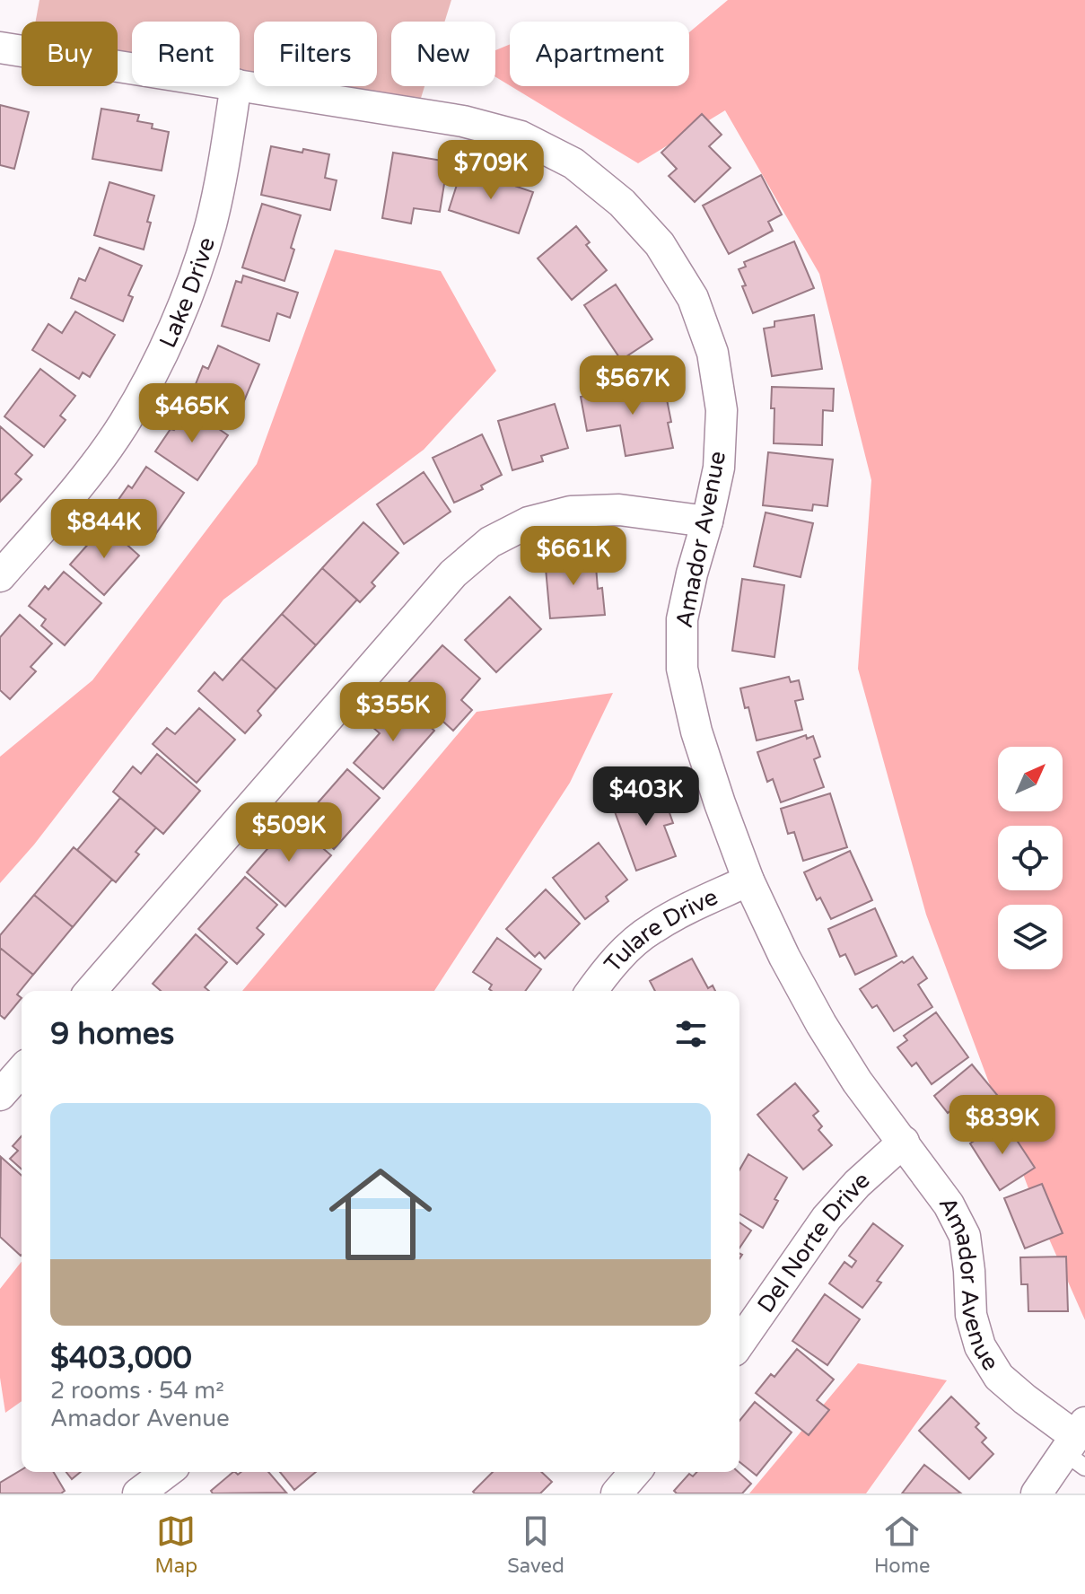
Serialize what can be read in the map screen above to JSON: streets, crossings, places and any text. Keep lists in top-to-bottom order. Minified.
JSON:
{"streets":{"street":["Lake Drive","Amador Avenue","Tulare Drive","Del Norte Drive"]},"crossings":[["Amador Avenue","Tulare Drive"],["Amador Avenue","Del Norte Drive"]],"north":"top right","page":{"chip":["Buy","Rent","Filters","New","Apartment"],"price":["$709K","$567K","$465K","$844K","$661K","$355K","$403K","$509K","$839K"],"heading":"9 homes","list":[{"name":"$403,000","note":"2 rooms · 54 m² · Amador Avenue"}],"tabs":["Map","Saved","Home"]}}
